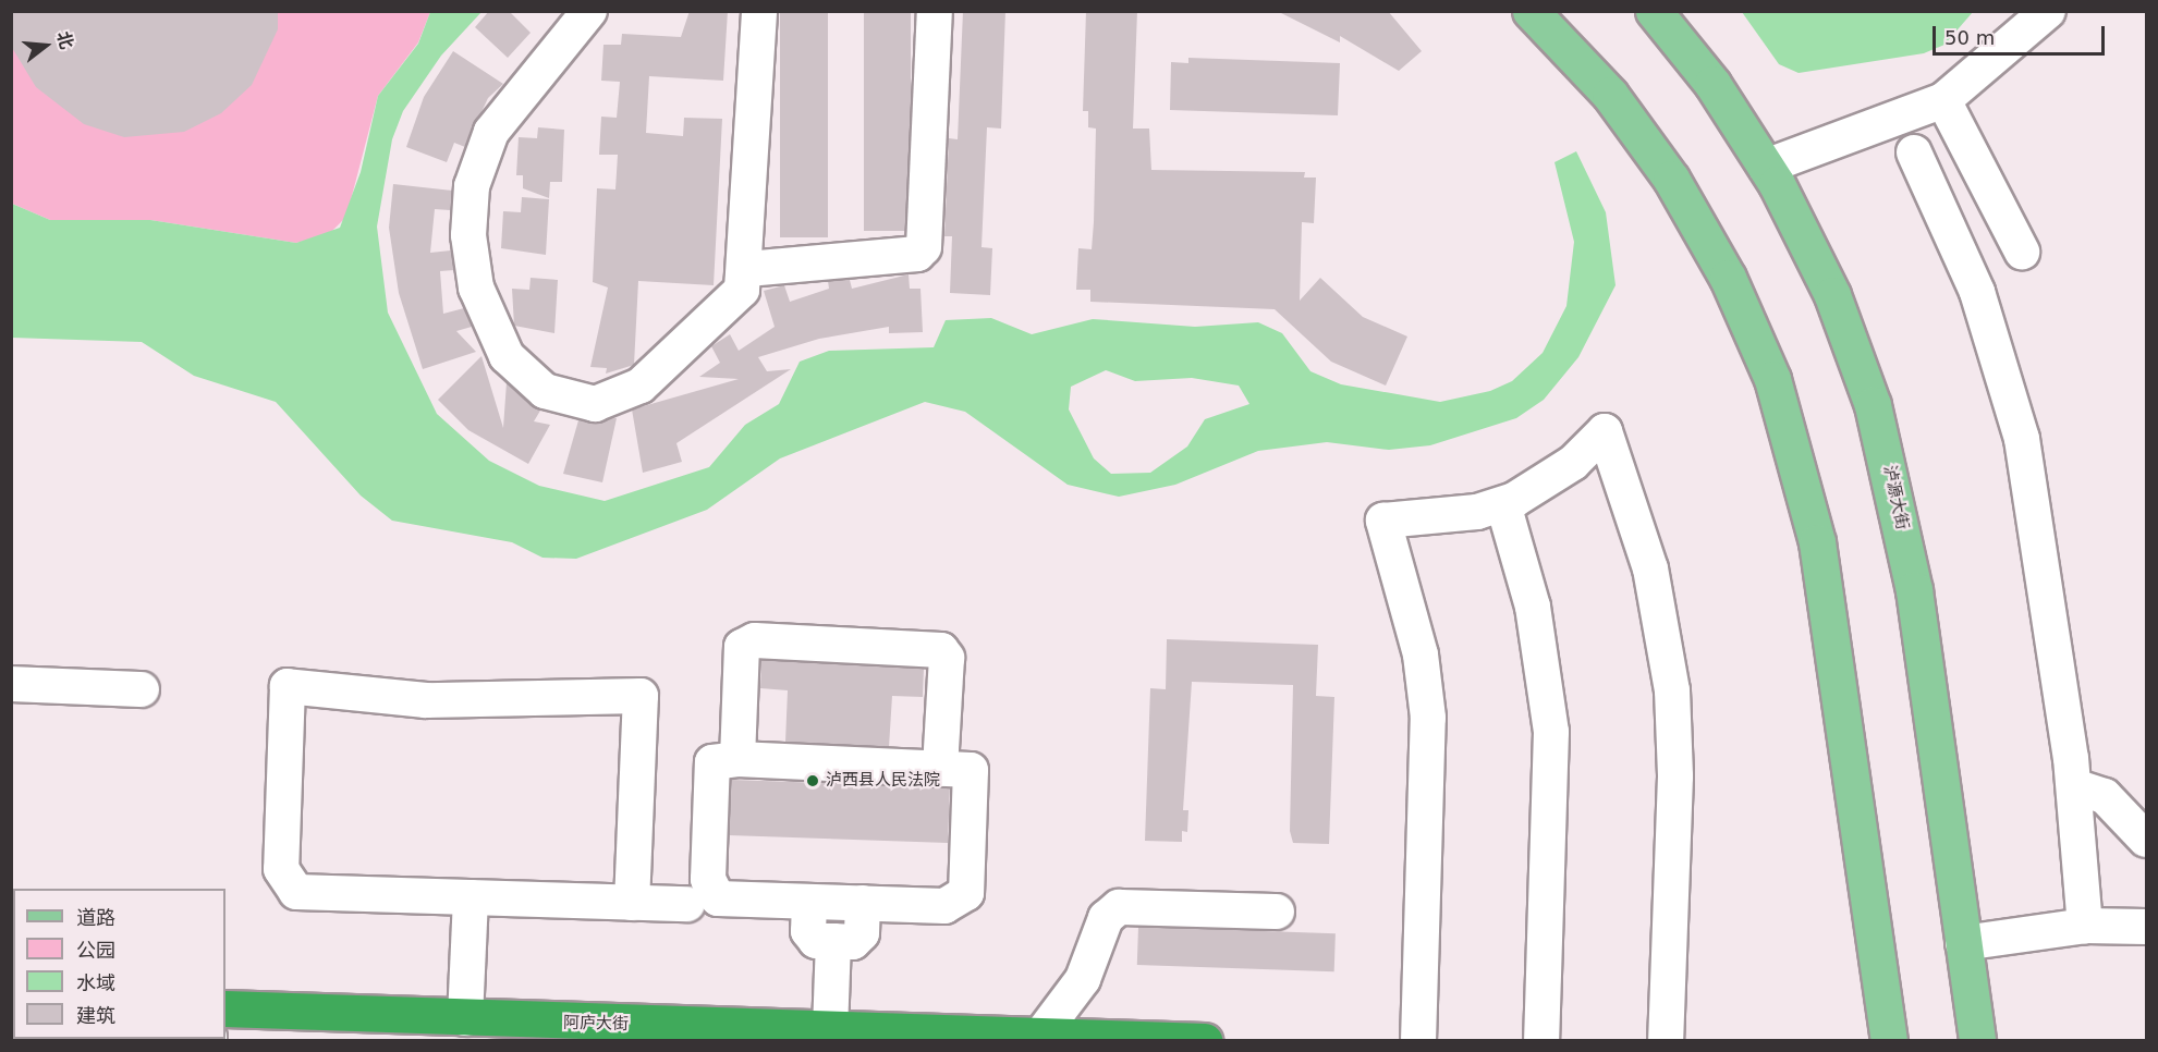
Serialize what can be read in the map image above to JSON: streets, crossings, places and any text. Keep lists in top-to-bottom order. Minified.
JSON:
{"streets":{"highway":["阿庐大街"],"main road":["泸源大街"]},"places":["泸西县人民法院"],"legend":["道路","公园","水域","建筑"],"scale_bar":"50 m","north":"right"}
